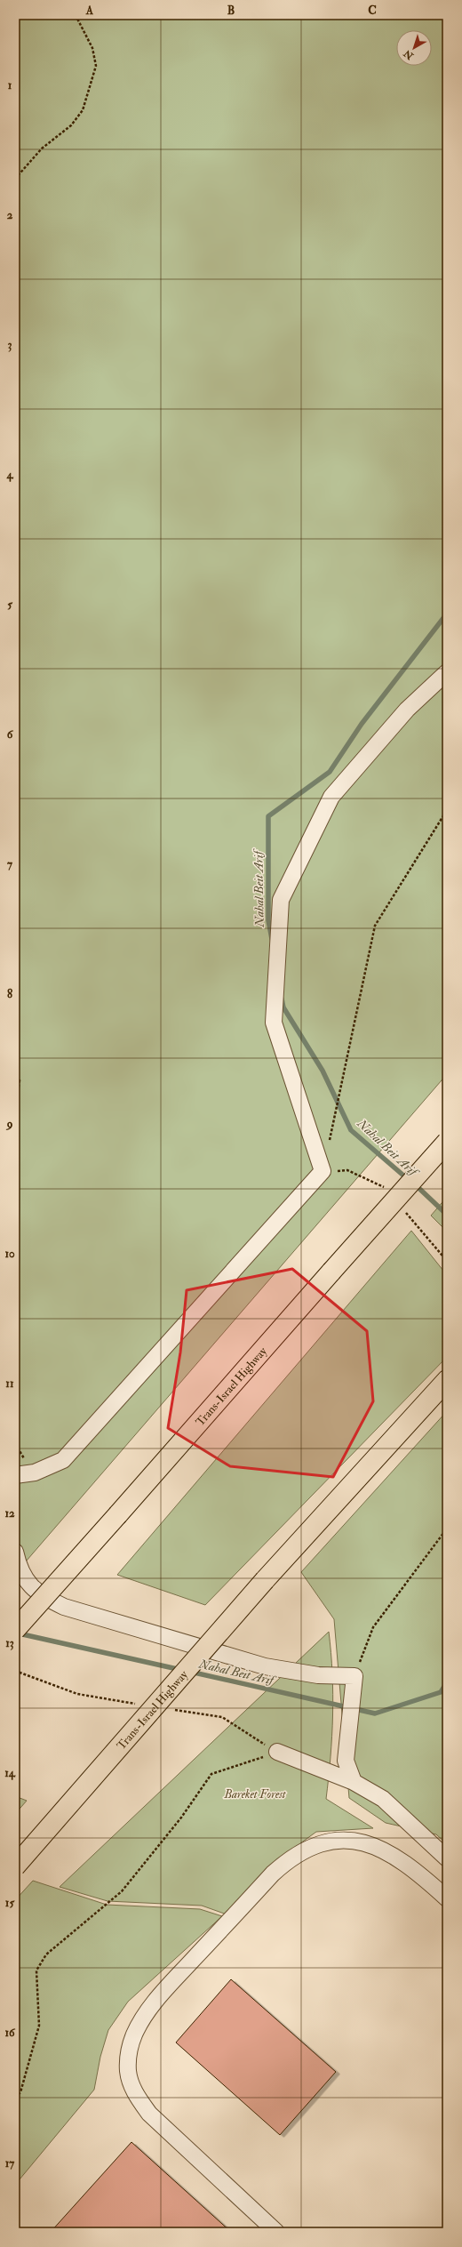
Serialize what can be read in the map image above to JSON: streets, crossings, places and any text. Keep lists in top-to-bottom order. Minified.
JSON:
{"streets":{"highway":["Trans-Israel Highway"]},"water":["Nahal Beit Arif"],"parks":["Bareket Forest"],"north":"bottom left","grid":{"columns":["A","B","C"],"rows":["1","2","3","4","5","6","7","8","9","10","11","12","13","14","15","16","17"]}}
